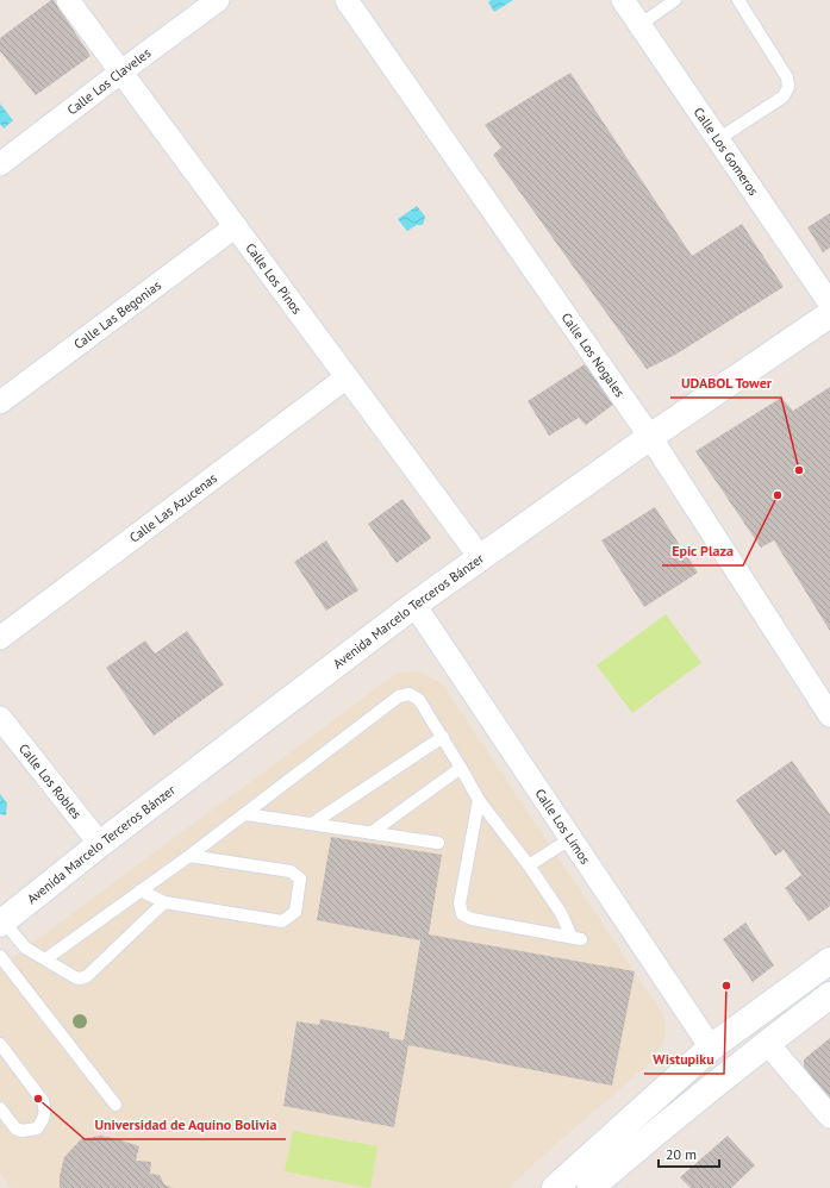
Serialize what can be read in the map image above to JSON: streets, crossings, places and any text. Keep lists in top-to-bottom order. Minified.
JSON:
{"streets":{"street":["Calle Los Claveles","Calle Los Gomeros","Calle Los Pinos","Calle Las Begonias","Calle Los Nogales","Calle Las Azucenas","Avenida Marcelo Terceros Bánzer","Calle Los Robles","Calle Los Limos"]},"crossings":[["Calle Los Claveles","Calle Los Pinos"],["Calle Los Pinos","Calle Las Begonias"],["Calle Los Pinos","Calle Las Azucenas"],["Calle Los Pinos","Avenida Marcelo Terceros Bánzer"],["Calle Los Nogales","Avenida Marcelo Terceros Bánzer"],["Avenida Marcelo Terceros Bánzer","Calle Los Robles"],["Avenida Marcelo Terceros Bánzer","Calle Los Limos"]],"places":["UDABOL Tower","Epic Plaza","Wistupiku","Universidad de Aquino Bolivia"],"scale_bar":"20 m"}
